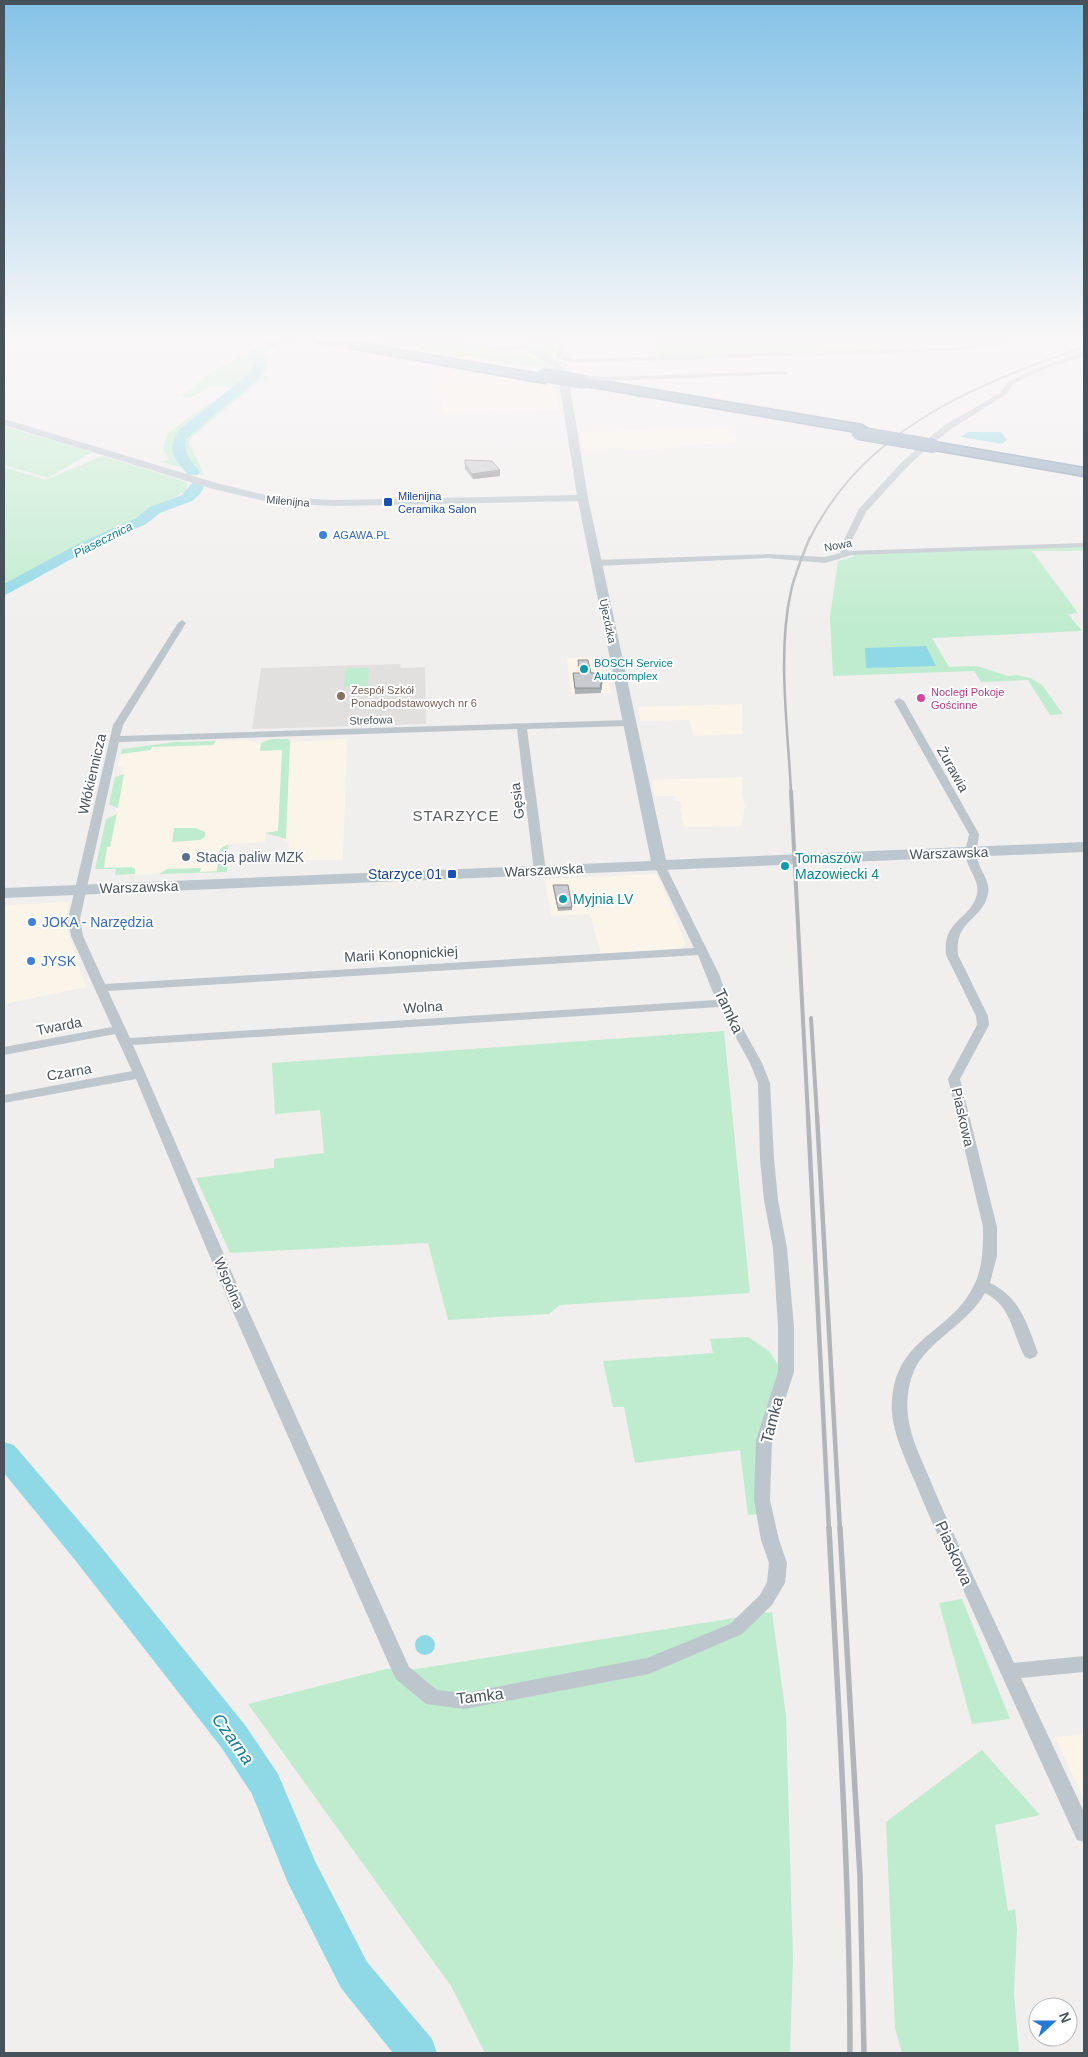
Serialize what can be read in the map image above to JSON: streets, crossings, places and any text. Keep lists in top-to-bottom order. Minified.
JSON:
{"streets":{"main road":["Milenijna","Ujezdzka","Warszawska"],"street":["Nowa","Strefowa","Żurawia","Włókiennicza","Gęsia","Marii Konopnickiej","Wolna","Tamka","Twarda","Czarna","Piaskowa","Wspólna"]},"crossings":[["Milenijna","Ujezdzka"],["Nowa","Ujezdzka"],["Ujezdzka","Strefowa"],["Ujezdzka","Warszawska"],["Ujezdzka","Tamka"],["Strefowa","Włókiennicza"],["Strefowa","Gęsia"],["Żurawia","Warszawska"],["Żurawia","Piaskowa"],["Włókiennicza","Warszawska"],["Włókiennicza","Wspólna"],["Gęsia","Warszawska"],["Warszawska","Tamka"],["Warszawska","Piaskowa"],["Warszawska","Wspólna"],["Marii Konopnickiej","Tamka"],["Marii Konopnickiej","Wspólna"],["Wolna","Tamka"],["Wolna","Twarda"],["Wolna","Wspólna"],["Tamka","Wspólna"],["Twarda","Wspólna"],["Czarna","Wspólna"]],"districts":["STARZYCE"],"water":["Piasecznica","Czarna"],"places":{"transit":["Milenijna Ceramika Salon","Starzyce 01"],"other":["AGAWA.PL","BOSCH Service Autocomplex","Zespół Szkół Ponadpodstawowych nr 6","Noclegi Pokoje Gościnne","Stacja paliw MZK","Tomaszów Mazowiecki 4","Myjnia LV","JOKA - Narzędzia","JYSK"]},"north":"right"}
